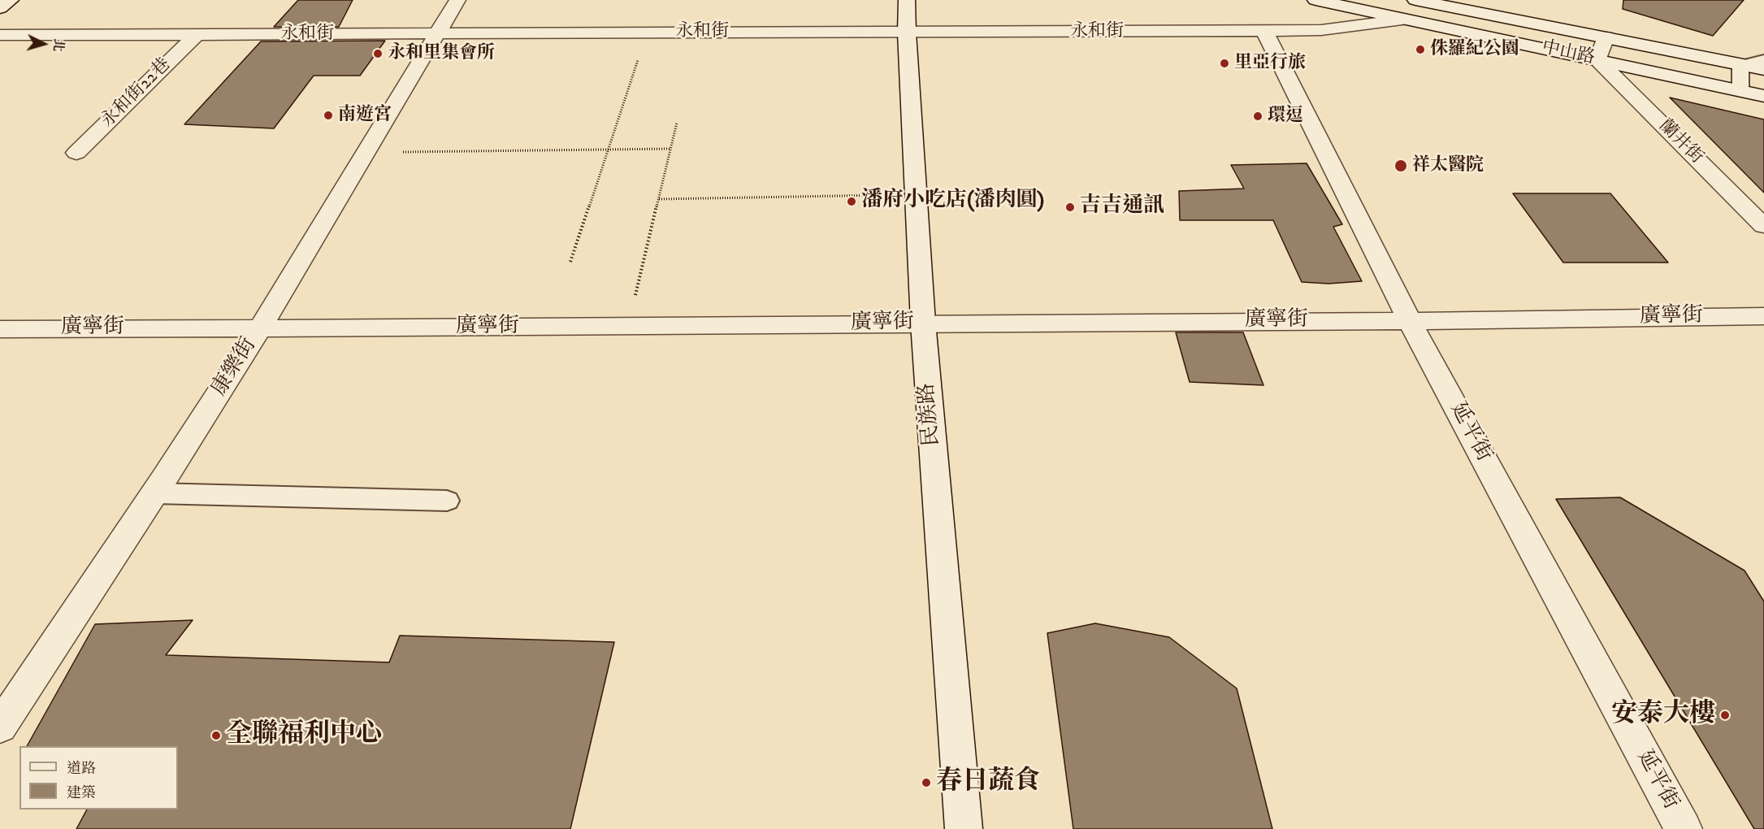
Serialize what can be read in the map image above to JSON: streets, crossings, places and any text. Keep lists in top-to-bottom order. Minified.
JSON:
{"streets":{"street":["永和街","中山路","永和街22巷","蘭井街","廣寧街","康樂街","民族路","延平街"]},"crossings":[["永和街","中山路"],["永和街","永和街22巷"],["永和街","康樂街"],["永和街","民族路"],["永和街","延平街"],["中山路","蘭井街"],["廣寧街","康樂街"],["廣寧街","民族路"],["廣寧街","延平街"]],"places":["侏羅紀公園","永和里集會所","里亞行旅","南遊宮","環逗","祥太醫院","潘府小吃店(潘肉圓)","吉吉通訊","安泰大樓","全聯福利中心","春日蔬食"],"legend":["道路","建築"],"north":"right"}
